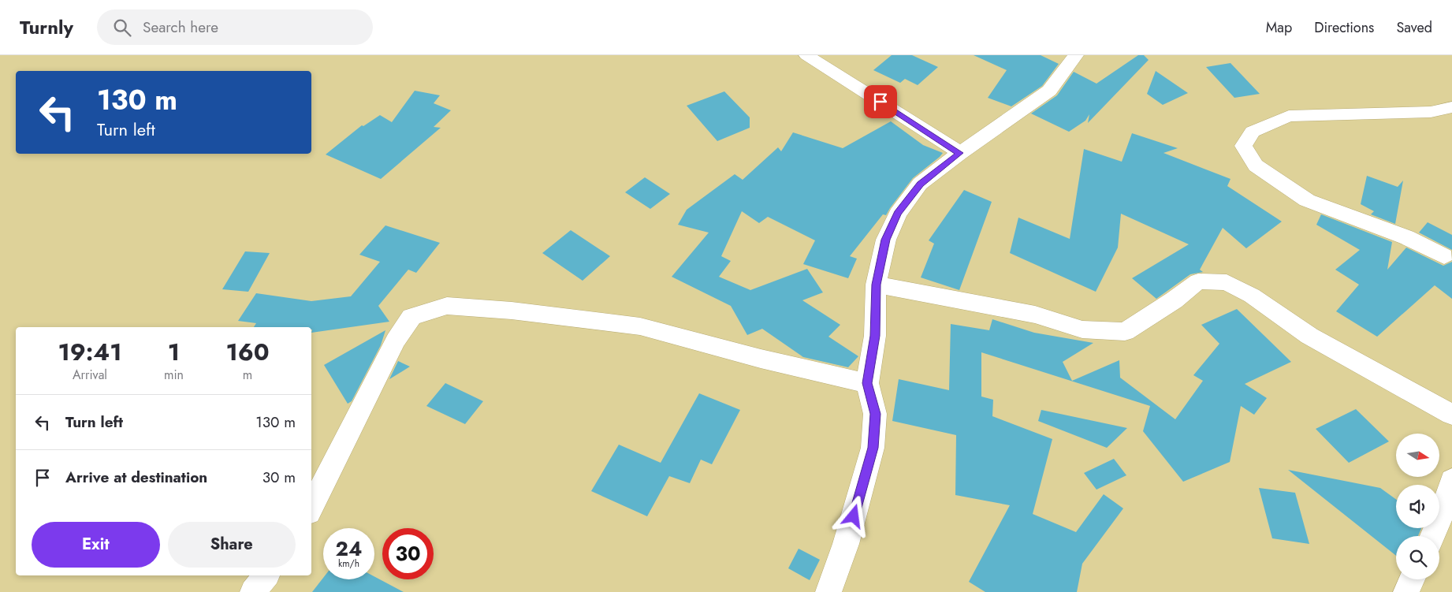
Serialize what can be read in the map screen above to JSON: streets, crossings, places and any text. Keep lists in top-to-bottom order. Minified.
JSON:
{"north":"right","page":{"header":"Turnly","search":"Search here","nav":["Map","Directions","Saved"],"turn":["130 m","Turn left"],"eta":["19:41","Arrival","1","min","160","m"],"list":[{"name":"Turn left","value":"130 m"},{"name":"Arrive at destination","value":"30 m"}],"buttons":["Exit","Share"],"speed":"24 km/h","limit":"30"}}
